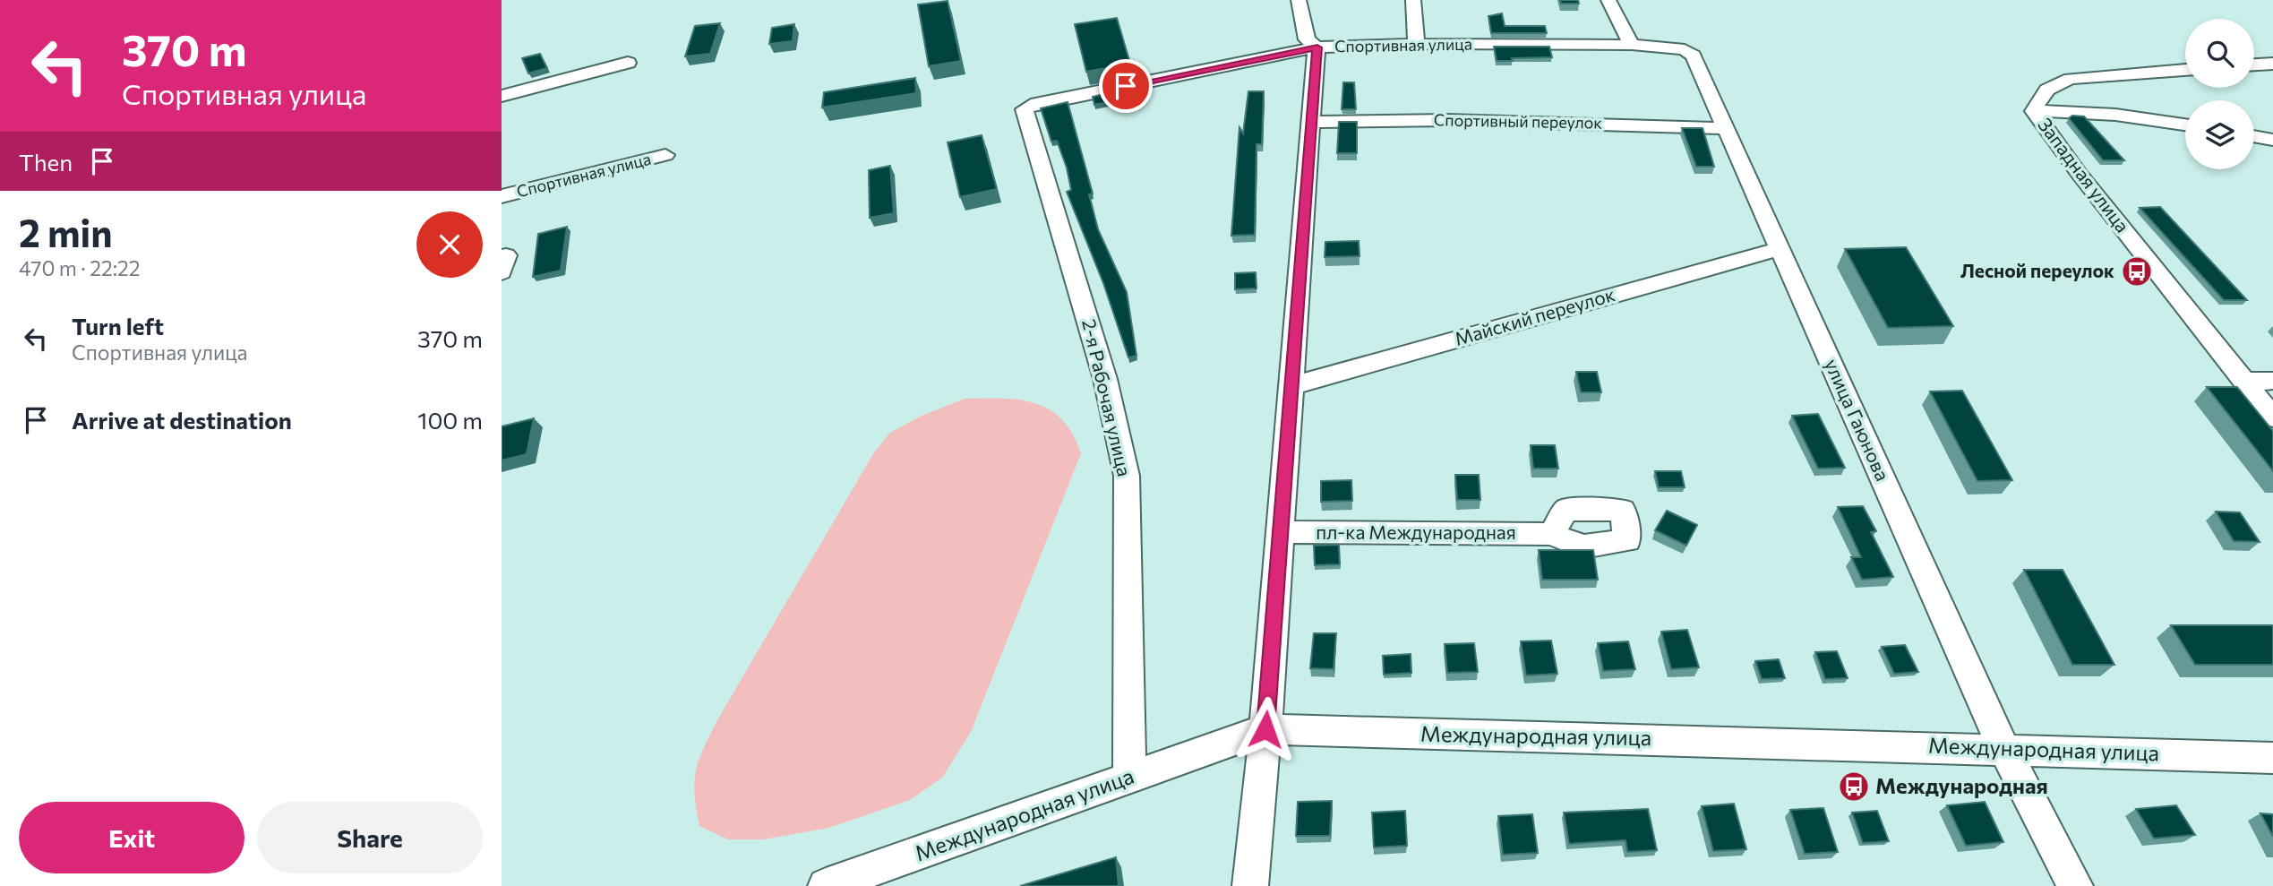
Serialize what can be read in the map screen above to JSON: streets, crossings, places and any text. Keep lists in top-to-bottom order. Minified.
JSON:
{"streets":{"street":["Спортивная улица","Спортивный переулок","Западная улица","Майский переулок","2-я Рабочая улица","улица Гаюнова","пл-ка Международная","Международная улица"]},"crossings":[["Спортивная улица","2-я Рабочая улица"],["Спортивная улица","улица Гаюнова"],["Спортивный переулок","улица Гаюнова"],["Майский переулок","улица Гаюнова"],["2-я Рабочая улица","Международная улица"],["улица Гаюнова","Международная улица"]],"places":{"bus stop":["Лесной переулок","Международная"]},"page":{"turn":["370 m","Спортивная улица"],"then":"Then","heading":["2 min","470 m · 22:22"],"list":[{"name":"Turn left","note":"Спортивная улица","value":"370 m"},{"name":"Arrive at destination","value":"100 m"}],"buttons":["Exit","Share"]}}
